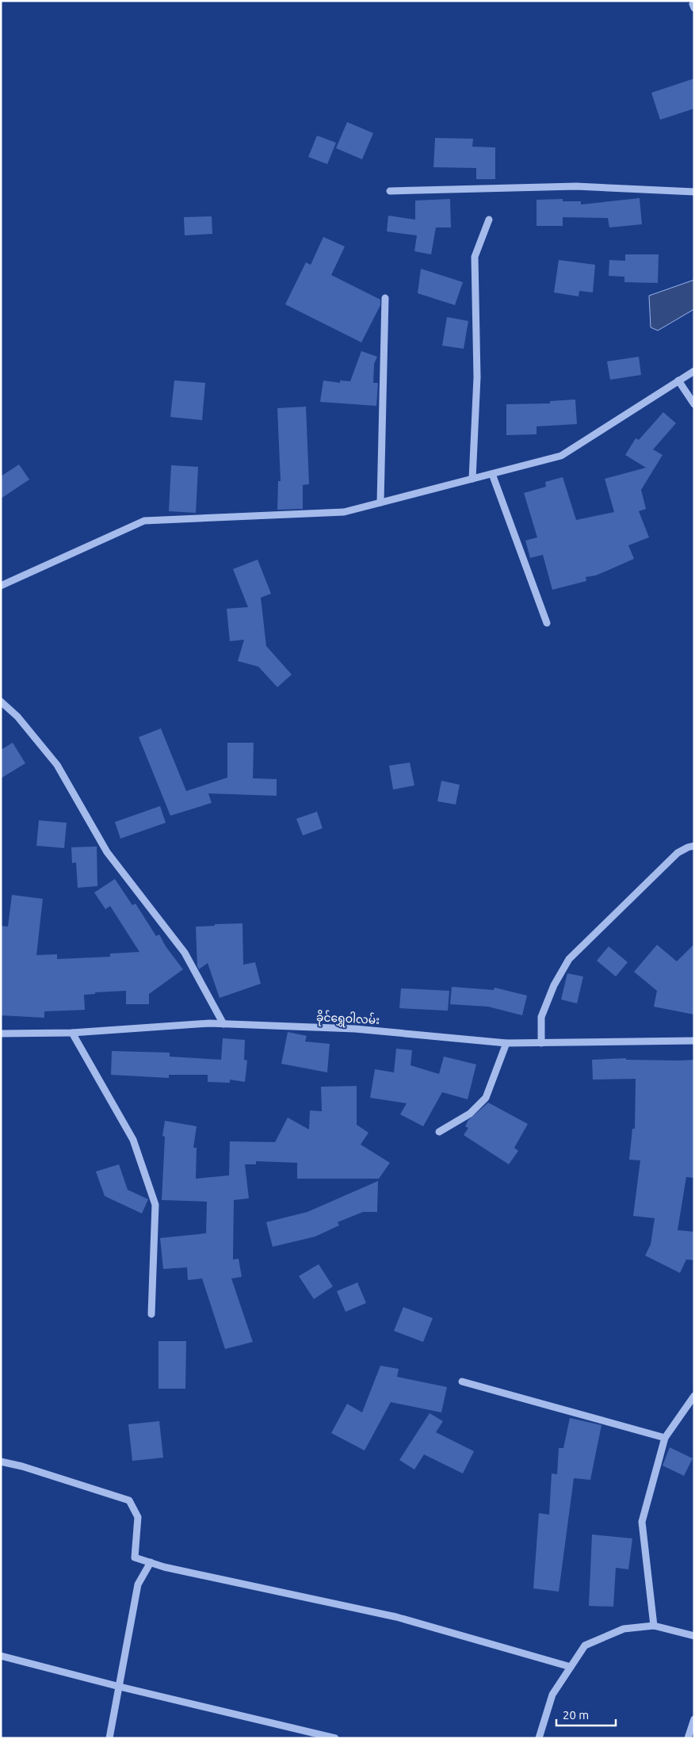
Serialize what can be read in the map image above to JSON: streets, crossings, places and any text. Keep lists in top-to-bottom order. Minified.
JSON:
{"streets":{"street":["ခိုင်ရွှေဝါလမ်း"]},"scale_bar":"20 m"}
